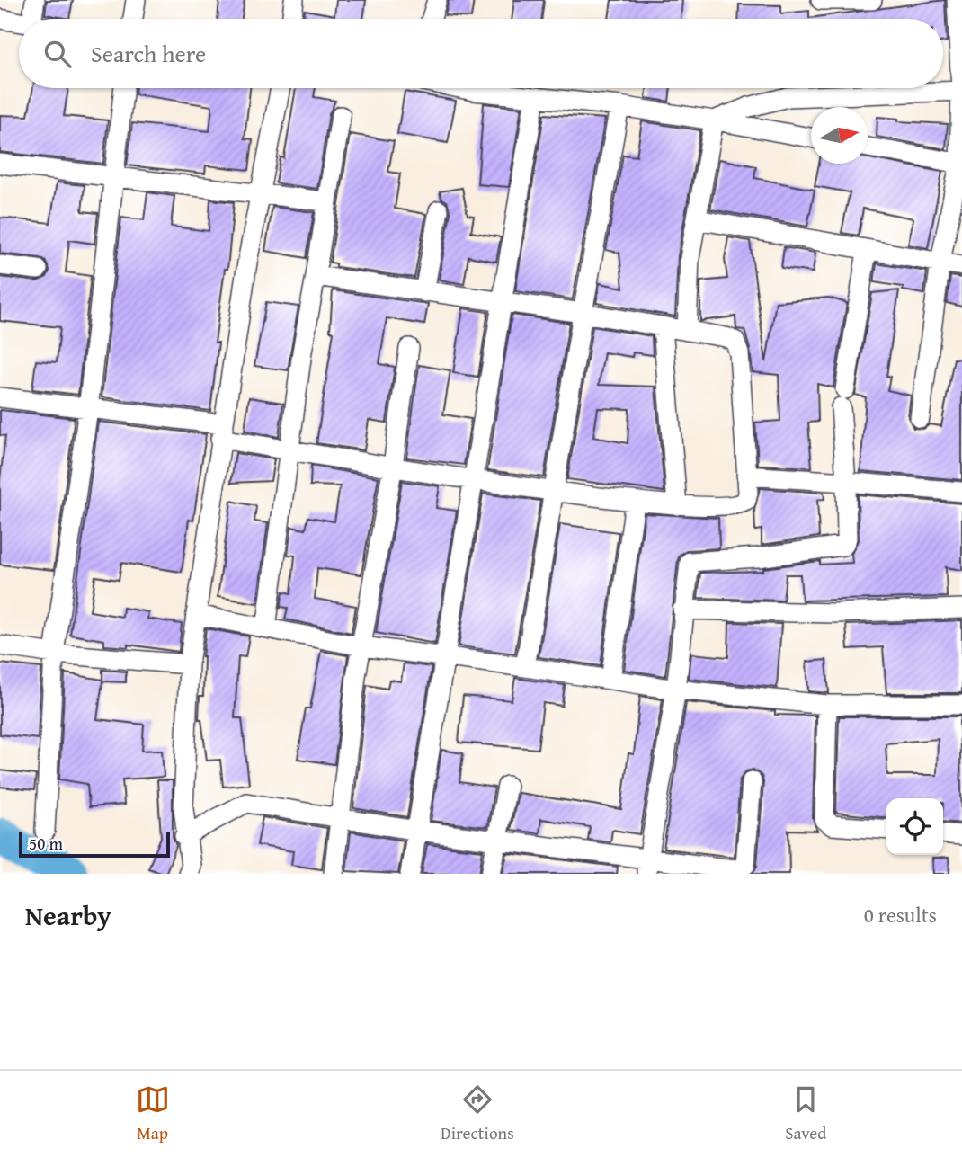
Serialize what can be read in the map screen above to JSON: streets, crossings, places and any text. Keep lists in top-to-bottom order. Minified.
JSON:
{"scale_bar":"50 m","north":"right","page":{"search":"Search here","scale":"50 m","heading":["Nearby","0 results"],"nav":["Map","Directions","Saved"]}}
